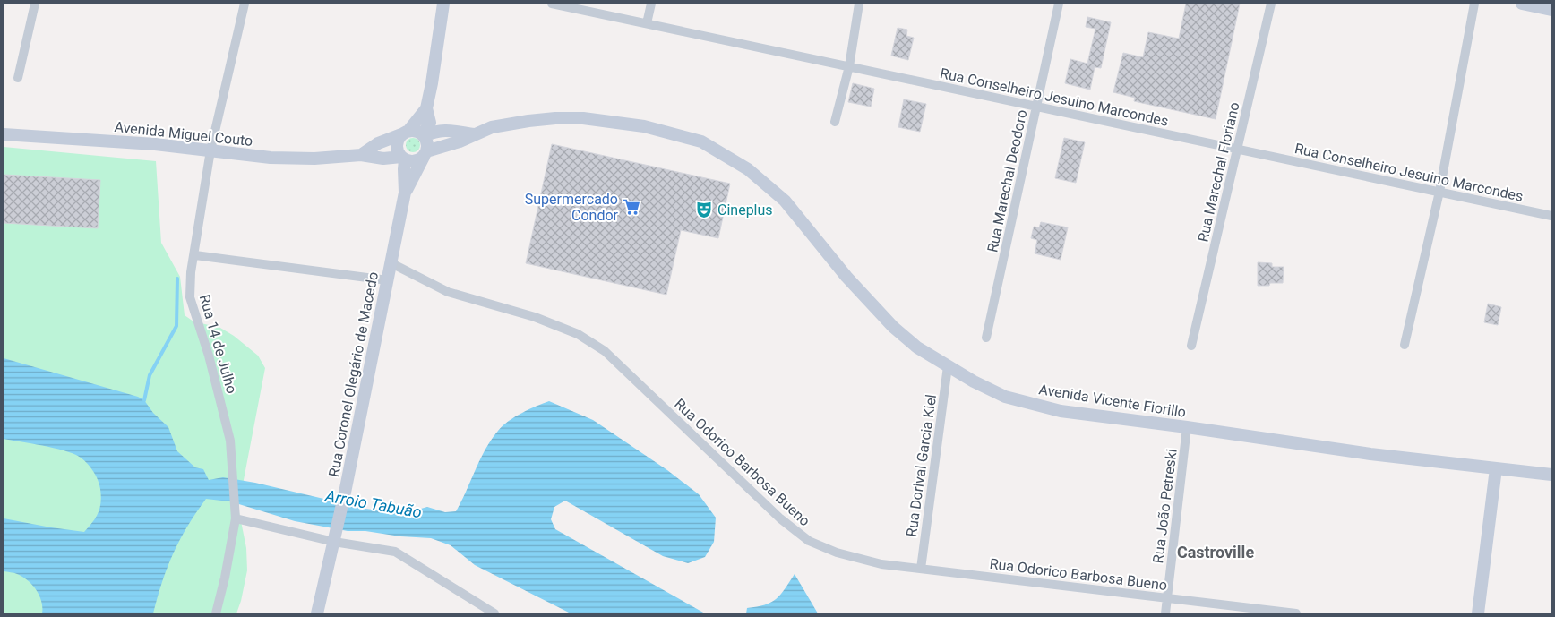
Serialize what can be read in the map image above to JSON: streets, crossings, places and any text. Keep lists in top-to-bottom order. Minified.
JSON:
{"streets":{"main road":["Avenida Miguel Couto","Rua Coronel Olegário de Macedo","Avenida Vicente Fiorillo"],"street":["Rua Conselheiro Jesuino Marcondes","Rua Marechal Floriano","Rua Marechal Deodoro","Rua 14 de Julho","Rua Odorico Barbosa Bueno","Rua Dorival Garcia Kiel","Rua João Petreski"]},"crossings":[["Rua Conselheiro Jesuino Marcondes","Rua Marechal Floriano"],["Rua Conselheiro Jesuino Marcondes","Rua Marechal Deodoro"],["Avenida Miguel Couto","Rua 14 de Julho"],["Avenida Miguel Couto","Avenida Vicente Fiorillo"],["Rua Coronel Olegário de Macedo","Rua Odorico Barbosa Bueno"],["Avenida Vicente Fiorillo","Rua Dorival Garcia Kiel"],["Avenida Vicente Fiorillo","Rua João Petreski"],["Rua Odorico Barbosa Bueno","Rua Dorival Garcia Kiel"],["Rua Odorico Barbosa Bueno","Rua João Petreski"]],"districts":["Castroville"],"water":["Arroio Tabuão"],"places":{"supermarket":["Supermercado Condor"],"theatre":["Cineplus"]}}
